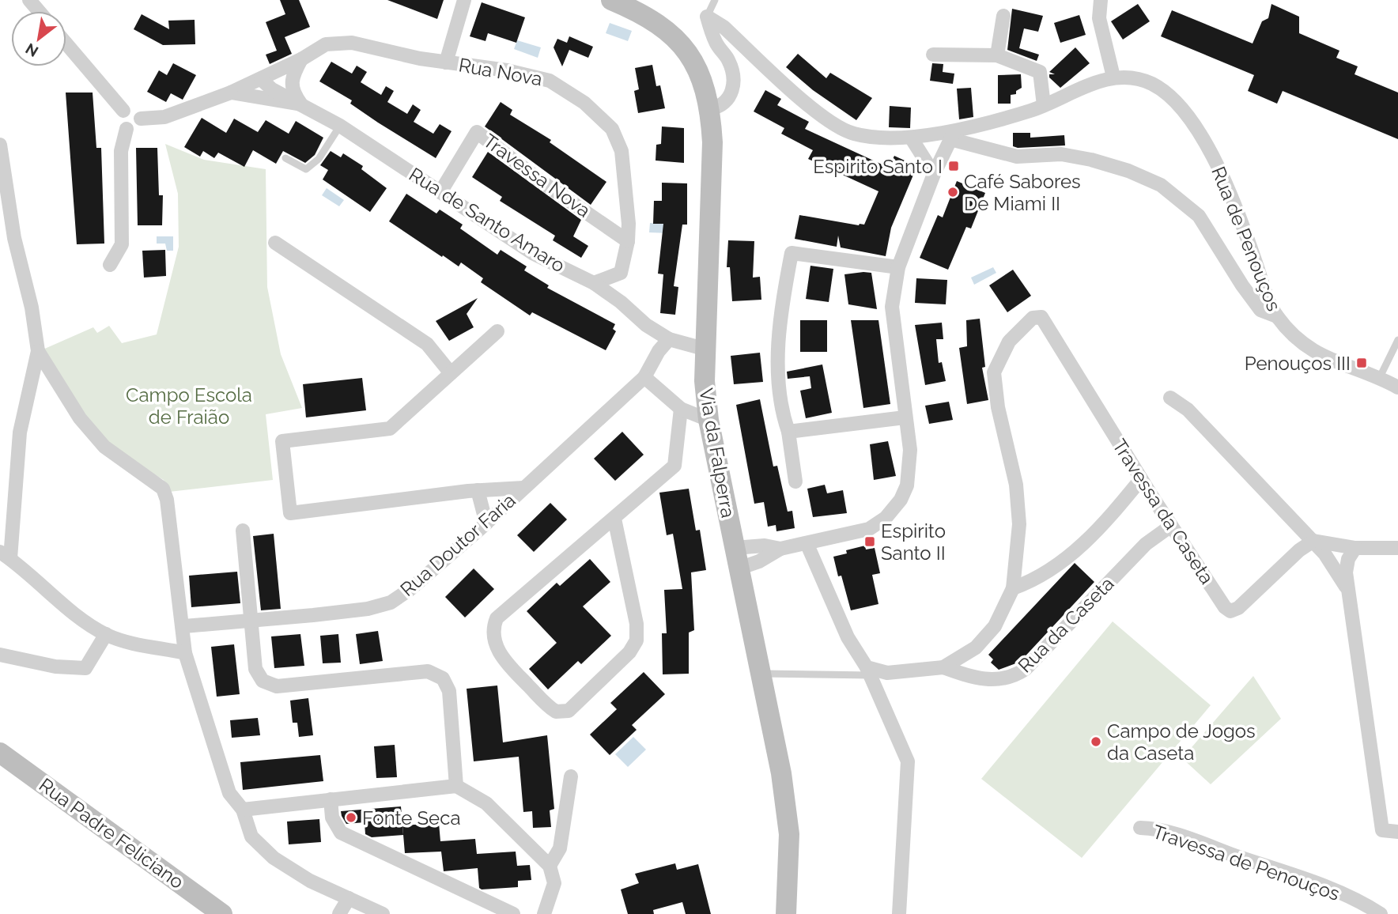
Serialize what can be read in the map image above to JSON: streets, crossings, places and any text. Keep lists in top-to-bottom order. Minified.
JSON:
{"streets":{"main road":["Via da Falperra","Rua Padre Feliciano"],"street":["Rua Nova","Travessa Nova","Rua de Santo Amaro","Rua de Penouços","Travessa da Caseta","Rua Doutor Faria","Rua da Caseta","Travessa de Penouços"]},"crossings":[["Rua Nova","Travessa Nova"],["Rua Nova","Rua de Santo Amaro"],["Travessa Nova","Rua de Santo Amaro"],["Rua de Santo Amaro","Via da Falperra"],["Rua de Santo Amaro","Rua Doutor Faria"],["Travessa da Caseta","Rua da Caseta"]],"parks":["Campo Escola de Fraião"],"places":{"transit":["Espirito Santo I","Penouços III","Espirito Santo II"],"other":["Café Sabores De Miami II","Campo de Jogos da Caseta","Fonte Seca"]},"north":"bottom left"}
